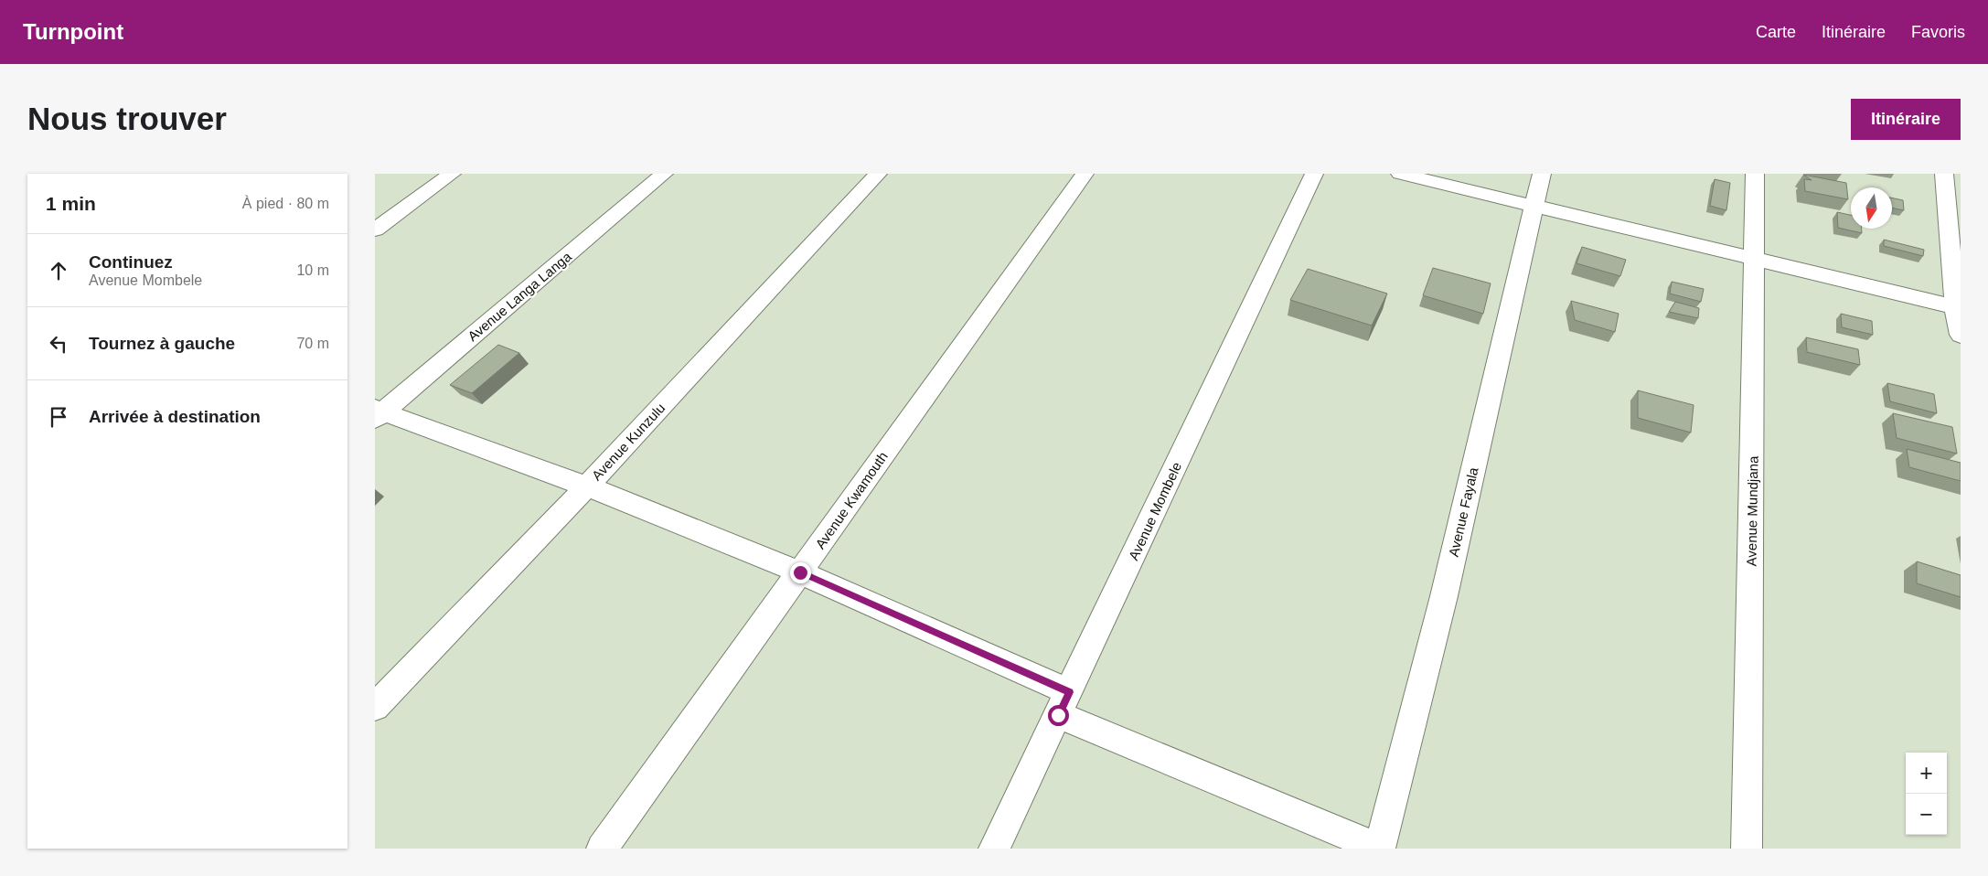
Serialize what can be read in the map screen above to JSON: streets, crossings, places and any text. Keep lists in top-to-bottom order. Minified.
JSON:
{"streets":{"street":["Avenue Langa Langa","Avenue Kunzulu","Avenue Kwamouth","Avenue Mombele","Avenue Mundjana","Avenue Fayala"]},"north":"bottom","page":{"header":"Turnpoint","nav":["Carte","Itinéraire","Favoris"],"buttons":"Itinéraire","title":"Nous trouver","heading":["1 min","À pied · 80 m"],"list":[["Continuez","Avenue Mombele","10 m"],["Tournez à gauche","70 m"],"Arrivée à destination"],"map_buttons":["+","−"]}}
